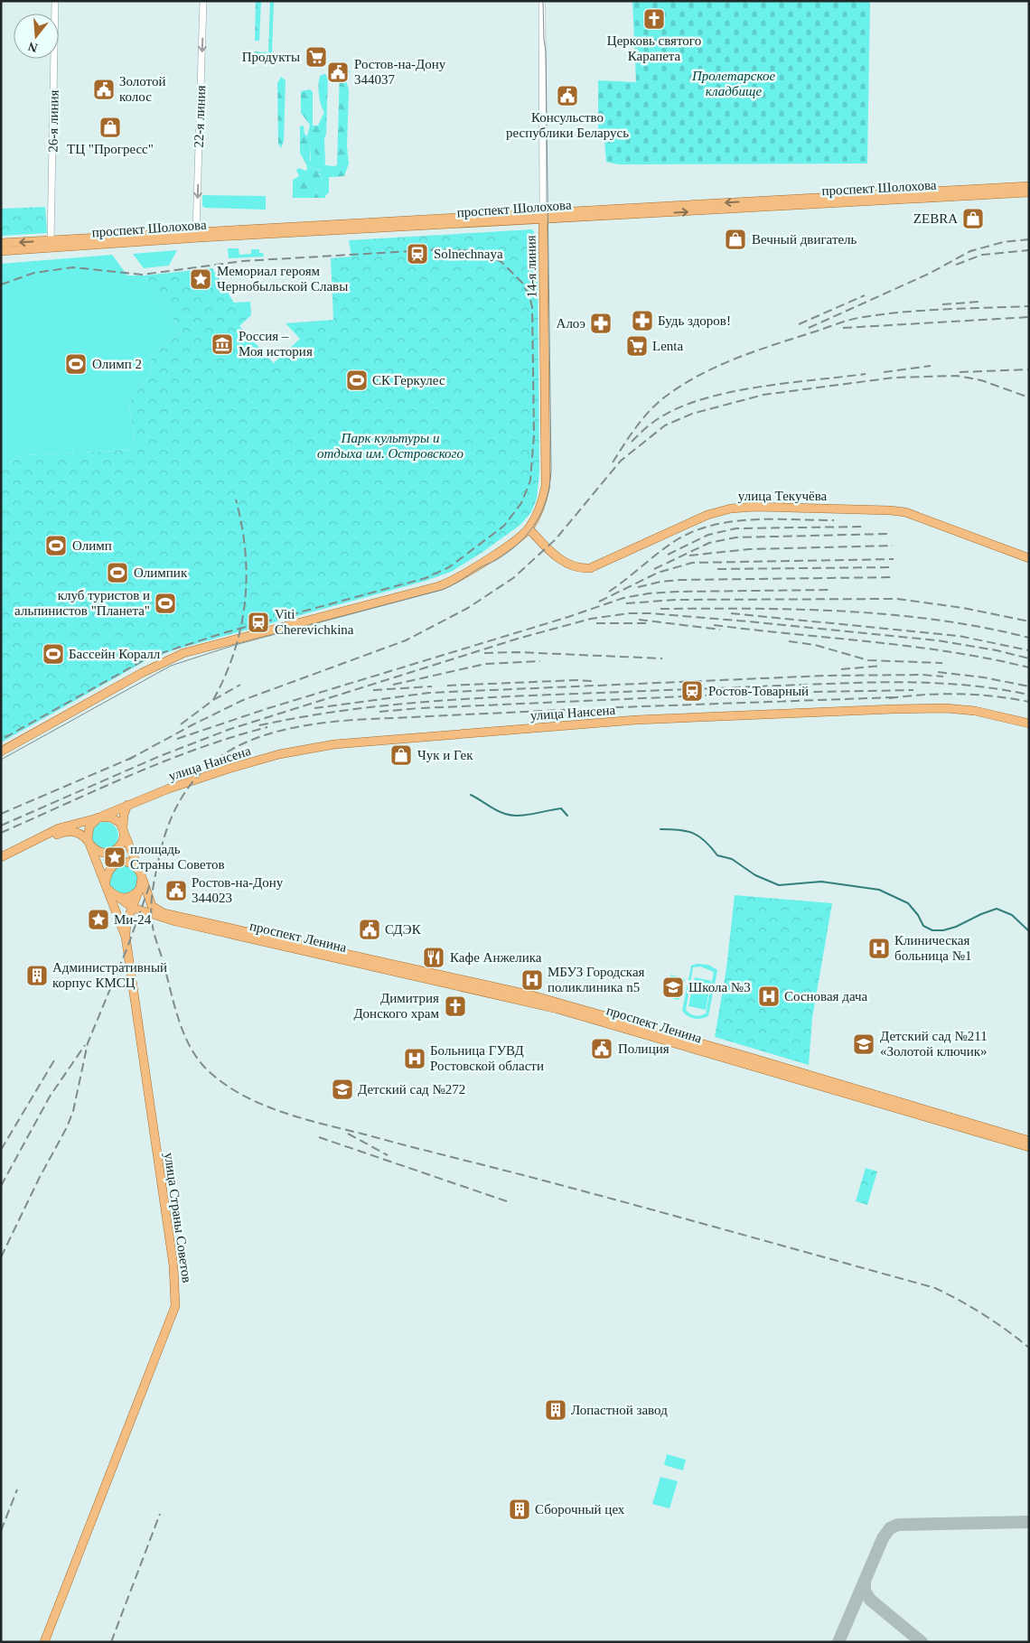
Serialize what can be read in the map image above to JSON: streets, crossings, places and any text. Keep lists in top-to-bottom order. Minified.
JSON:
{"streets":{"main road":["проспект Шолохова","14-я линия","улица Текучёва","улица Нансена","проспект Ленина","улица Страны Советов"],"street":["22-я линия","26-я линия"]},"crossings":[["22-я линия","проспект Шолохова"],["26-я линия","проспект Шолохова"],["проспект Шолохова","14-я линия"],["14-я линия","улица Текучёва"]],"one_way":["22-я линия"],"parks":["Пролетарское кладбище","Парк культуры и отдыха им. Островского"],"places":{"church":["Церковь святого Карапета","Димитрия Донского храм"],"supermarket":["Продукты","Lenta"],"public building":["Ростов-на-Дону 344037","Золотой колос","Консульство республики Беларусь","Ростов-на-Дону 344023","СДЭК","Полиция"],"shop":["ТЦ \"Прогресс\"","ZEBRA","Вечный двигатель","Чук и Гек"],"station":["Solnechnaya","Viti Cherevichkina","Ростов-Товарный"],"place":["Мемориал героям Чернобыльской Славы","площадь Страны Советов","Ми-24"],"pharmacy":["Будь здоров!","Алоэ"],"museum":["Россия – Моя история"],"sports":["Олимп 2","СК Геркулес","Олимп","Олимпик","клуб туристов и альпинистов \"Планета\"","Бассейн Коралл"],"hospital":["Клиническая больница №1","МБУЗ Городская поликлиника n5","Сосновая дача","Больница ГУВД Ростовской области"],"restaurant":["Кафе Анжелика"],"building":["Административный корпус КМСЦ","Лопастной завод","Сборочный цех"],"school or university":["Школа №3","Детский сад №211 «Золотой ключик»","Детский сад №272"]},"north":"bottom"}
